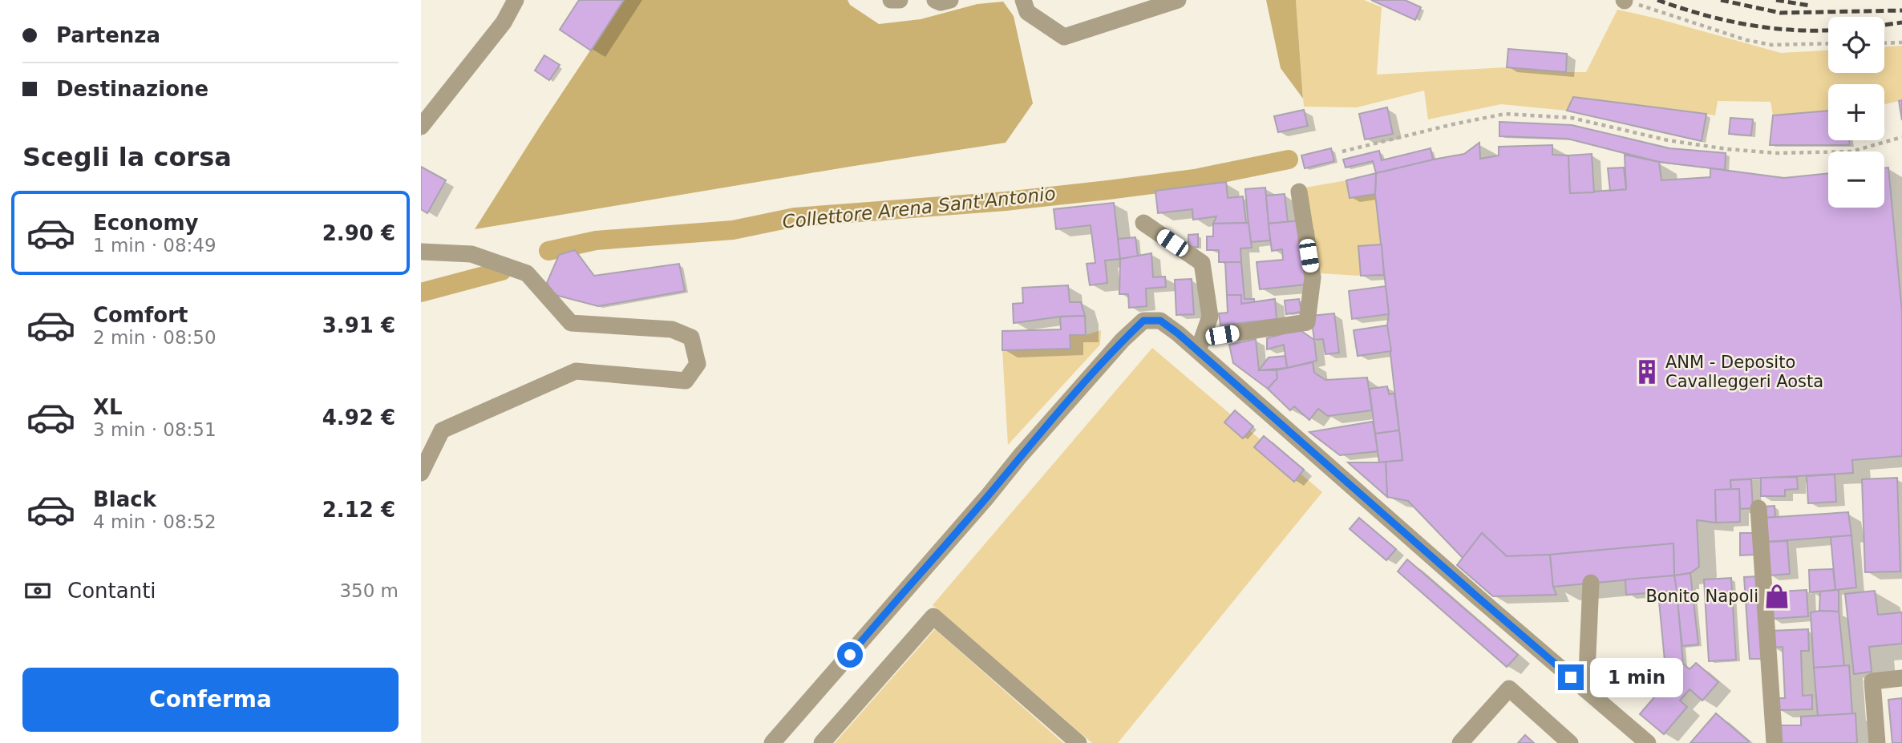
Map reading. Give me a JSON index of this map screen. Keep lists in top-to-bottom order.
{
  "water": ["Collettore Arena Sant'Antonio"],
  "places": {
    "building": ["ANM - Deposito Cavalleggeri Aosta"],
    "shop": ["Bonito Napoli"]
  },
  "page": {
    "banner": ["Partenza", "Destinazione"],
    "map_buttons": ["+", "−"],
    "heading": "Scegli la corsa",
    "list": [
      {
        "name": "Economy",
        "note": "1 min · 08:49",
        "value": "2.90 €"
      },
      {
        "name": "Comfort",
        "note": "2 min · 08:50",
        "value": "3.91 €"
      },
      {
        "name": "XL",
        "note": "3 min · 08:51",
        "value": "4.92 €"
      },
      {
        "name": "Black",
        "note": "4 min · 08:52",
        "value": "2.12 €"
      }
    ],
    "pay": ["Contanti", "350 m"],
    "buttons": "Conferma",
    "bubble": "1 min"
  }
}
